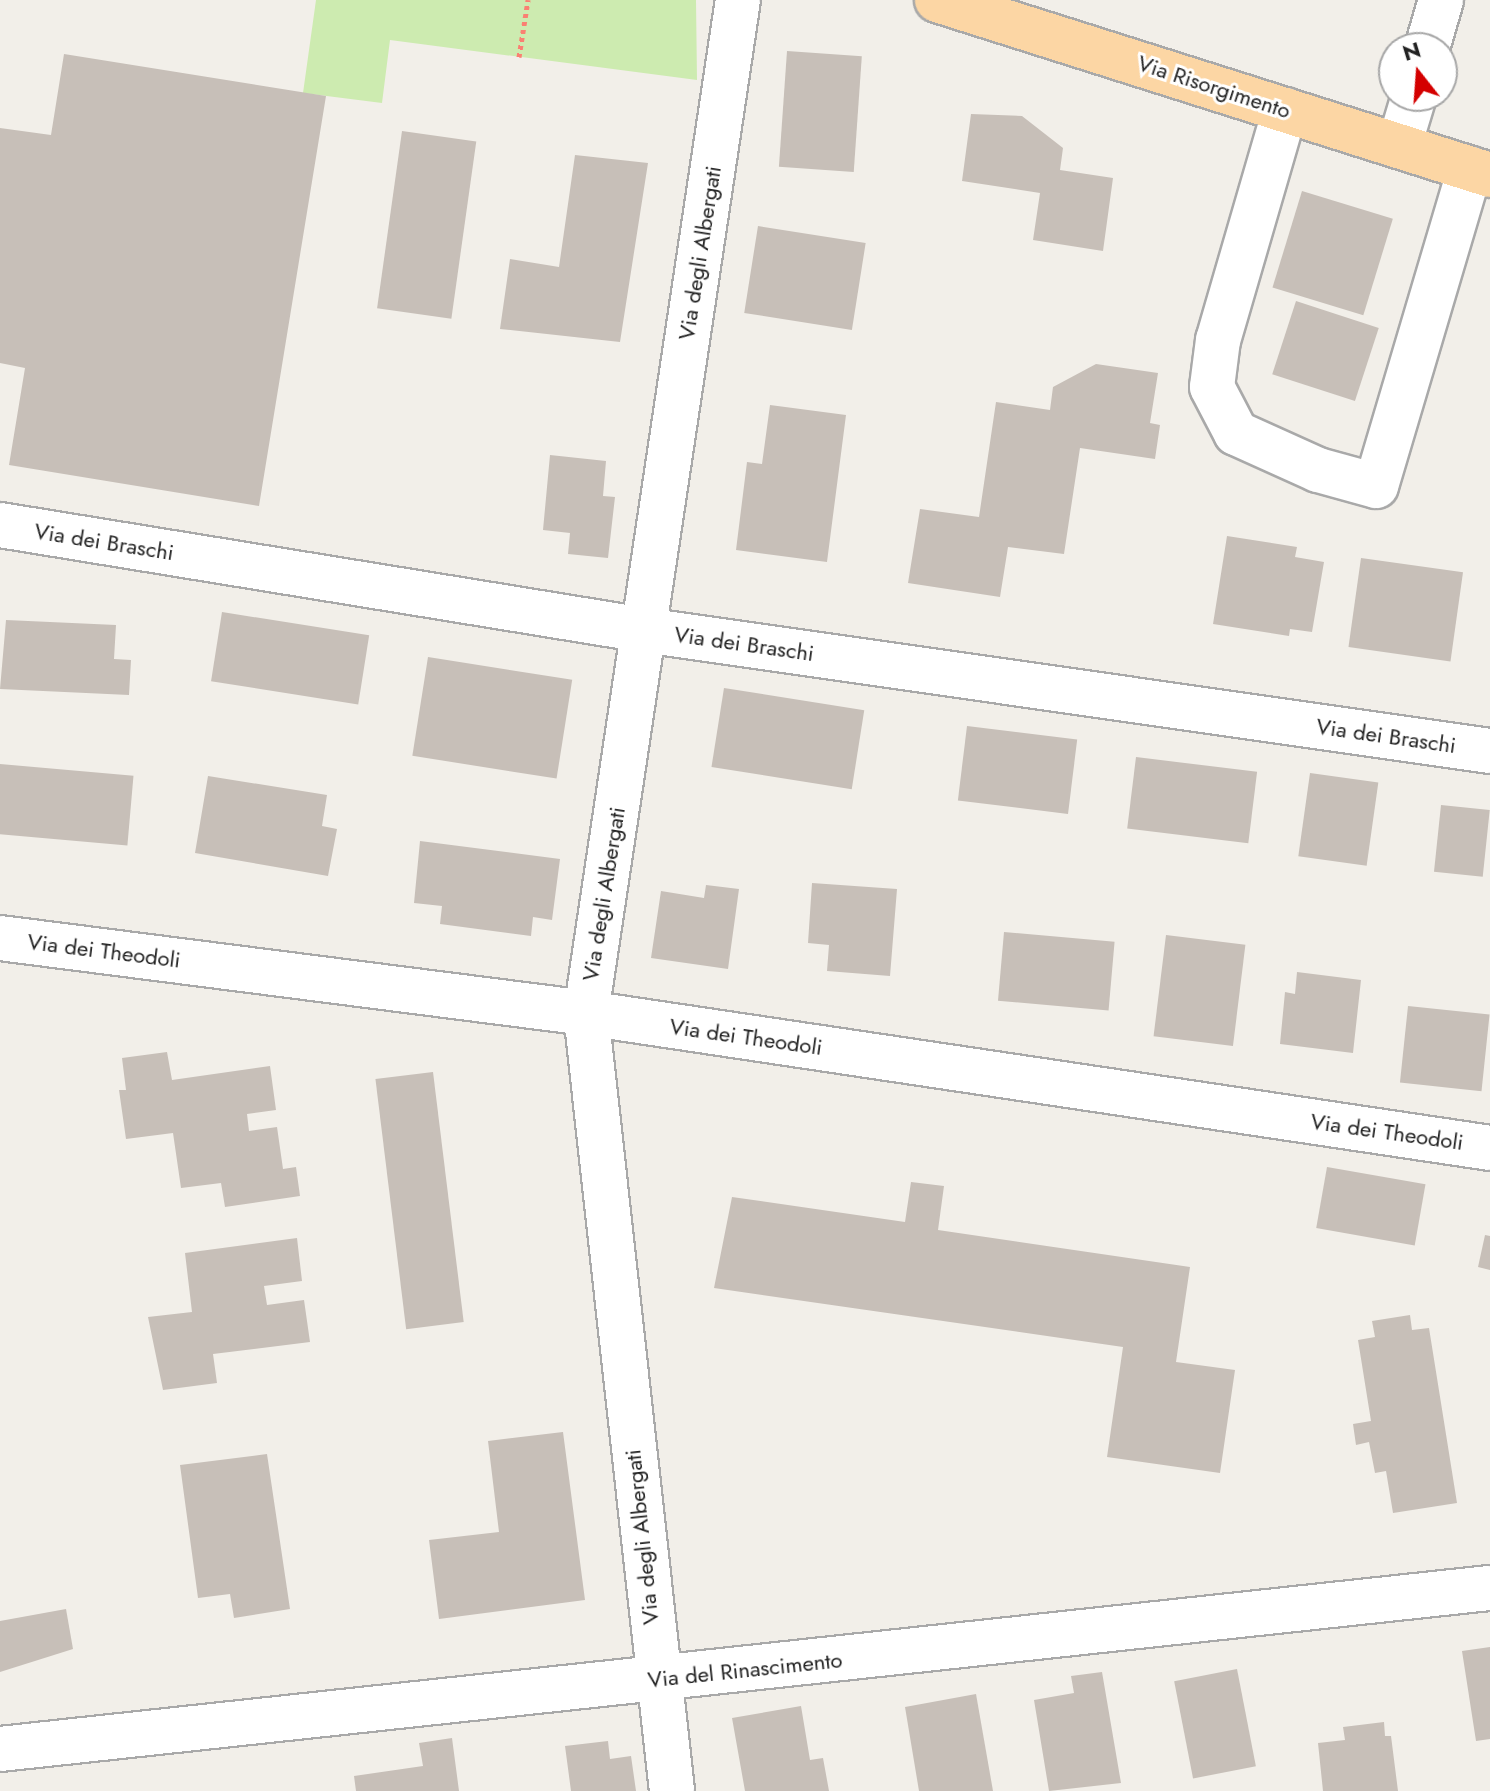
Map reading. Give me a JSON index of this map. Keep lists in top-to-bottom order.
{
  "streets": {
    "main road": ["Via Risorgimento"],
    "street": [
      "Via degli Albergati",
      "Via dei Braschi",
      "Via dei Theodoli",
      "Via del Rinascimento"
    ]
  },
  "crossings": [
    ["Via degli Albergati", "Via dei Braschi"],
    ["Via degli Albergati", "Via dei Theodoli"],
    ["Via degli Albergati", "Via del Rinascimento"]
  ],
  "north": "top"
}
